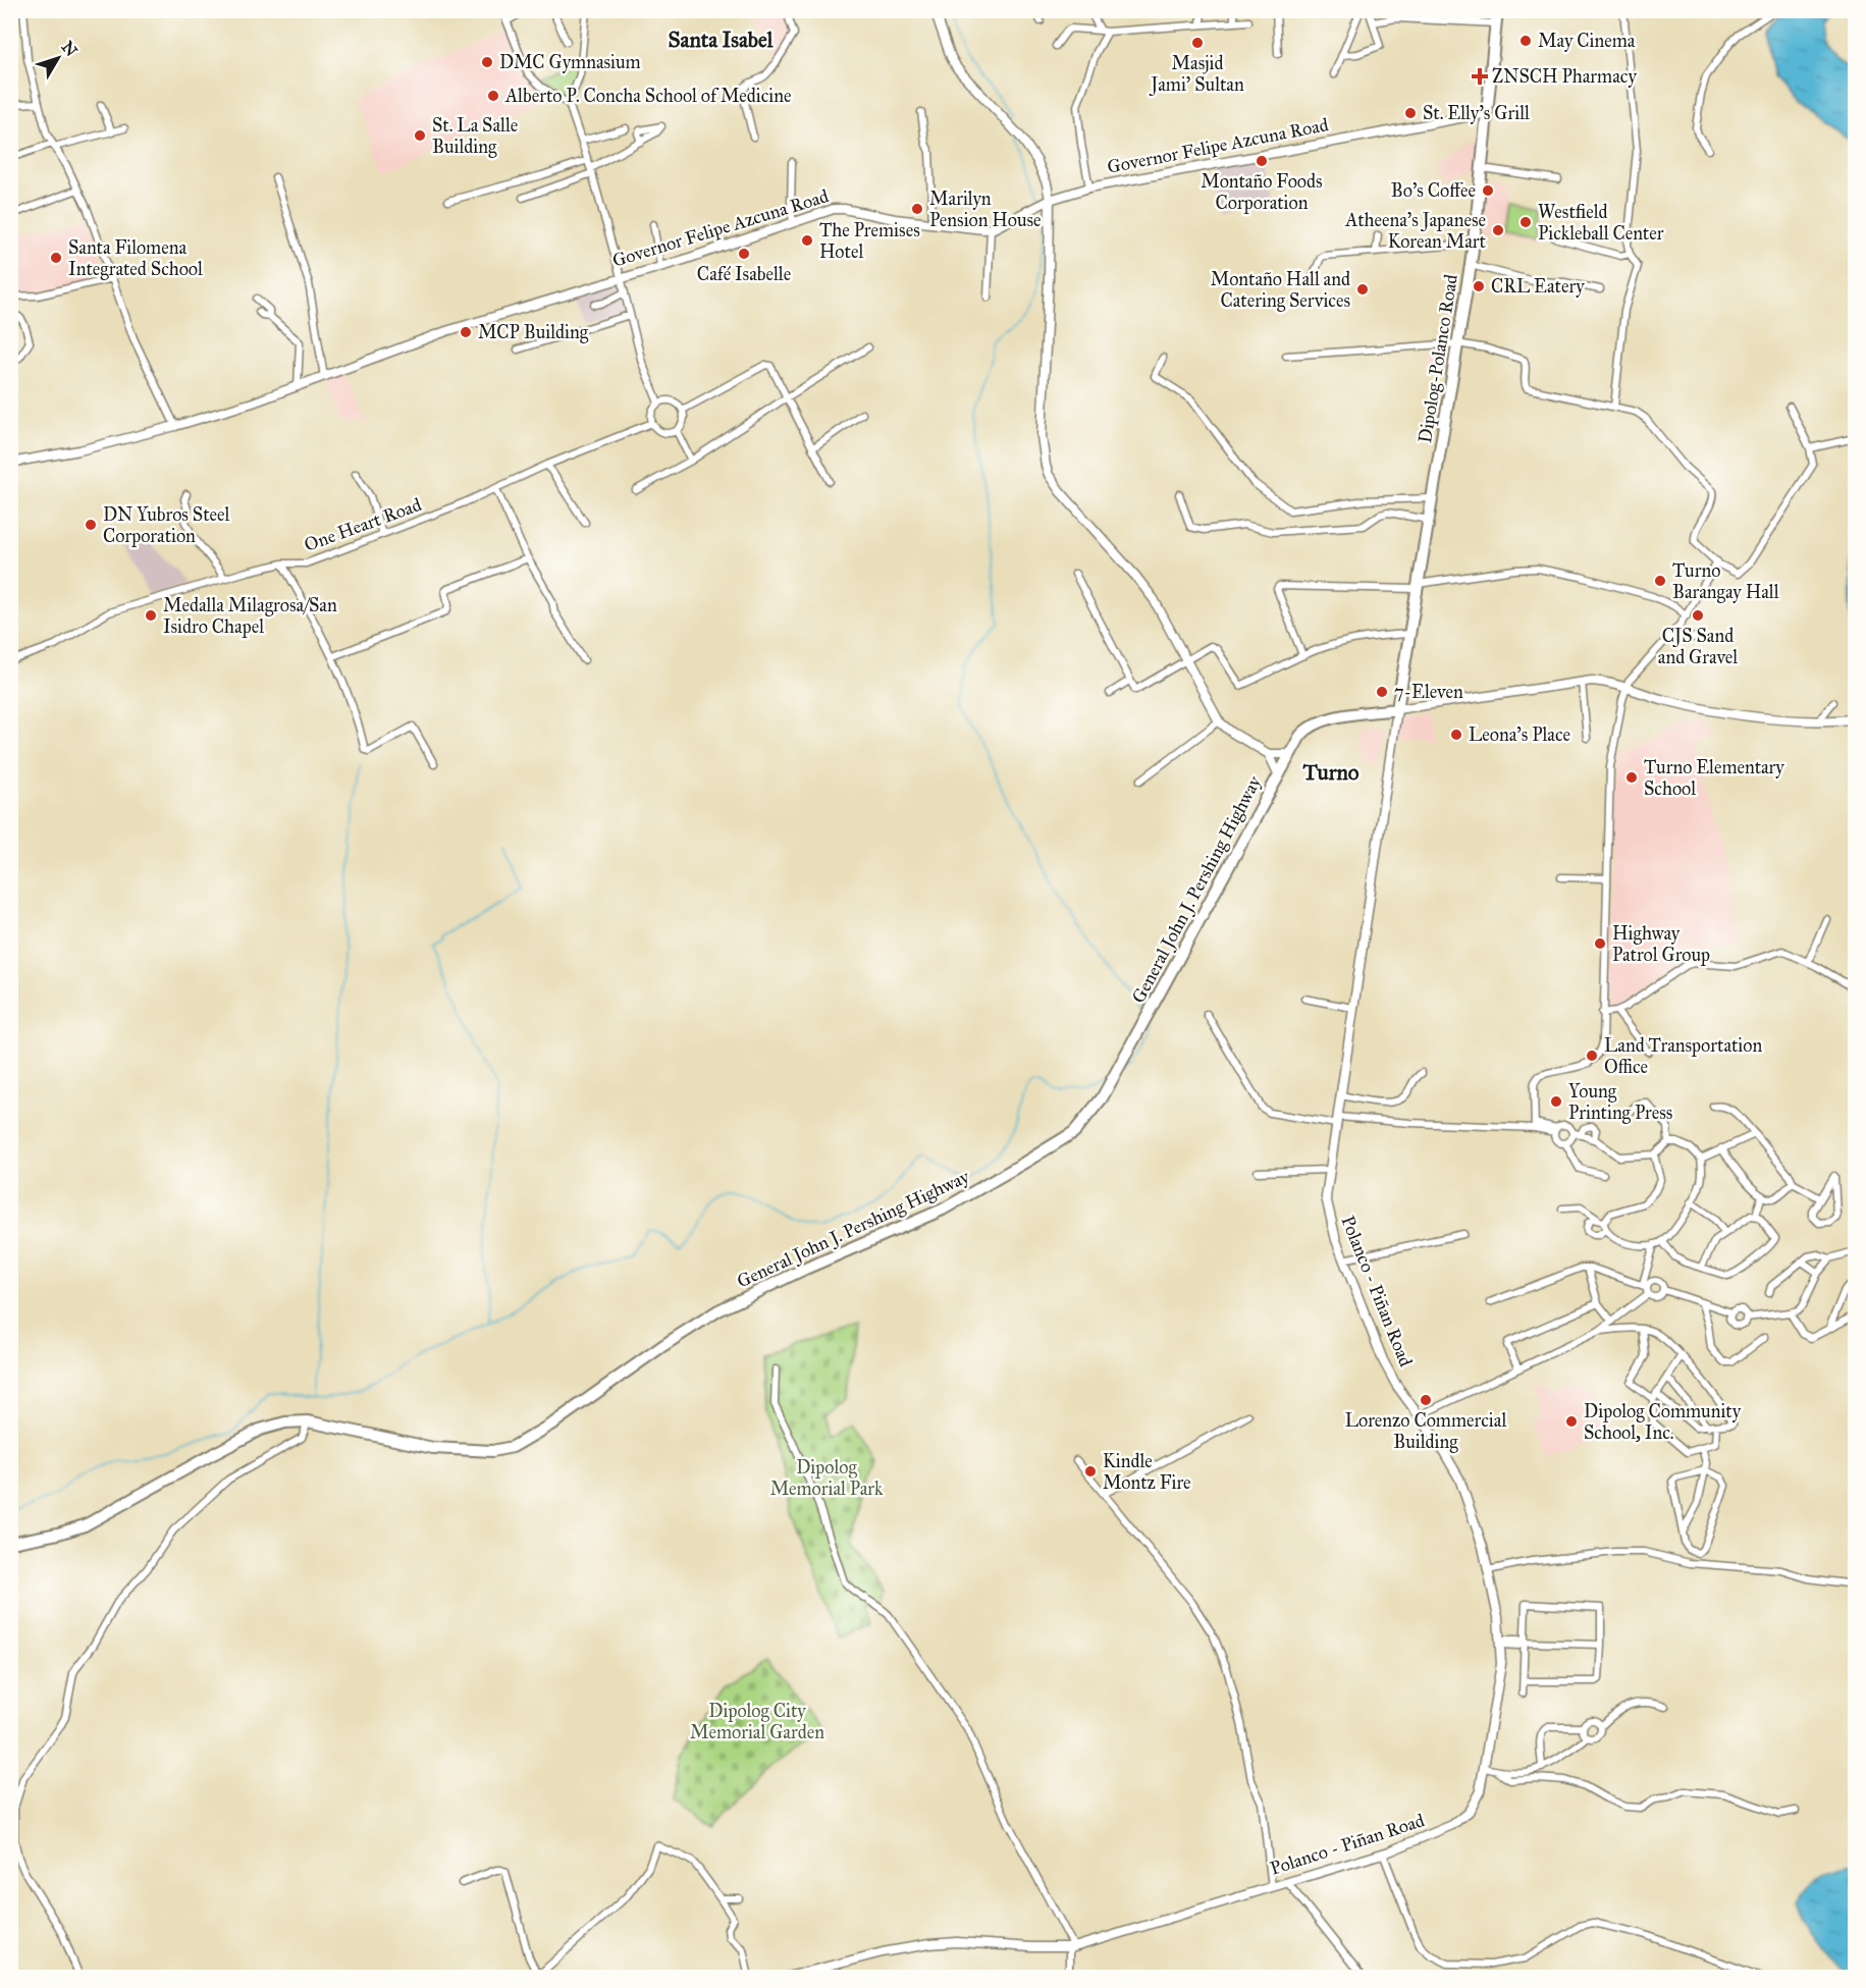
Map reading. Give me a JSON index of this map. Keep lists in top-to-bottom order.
{
  "streets": {
    "highway": ["Dipolog-Polanco Road", "General John J. Pershing Highway"],
    "main road": ["Governor Felipe Azcuna Road", "Polanco - Piñan Road"],
    "street": ["One Heart Road"]
  },
  "crossings": [
    ["Governor Felipe Azcuna Road", "Dipolog-Polanco Road"],
    ["Dipolog-Polanco Road", "General John J. Pershing Highway"],
    ["Dipolog-Polanco Road", "Polanco - Piñan Road"],
    ["General John J. Pershing Highway", "Polanco - Piñan Road"]
  ],
  "districts": ["Santa Isabel", "Turno"],
  "parks": ["Dipolog Memorial Park", "Dipolog City Memorial Garden"],
  "places": {
    "other": [
      "May Cinema",
      "Masjid Jami' Sultan",
      "DMC Gymnasium",
      "Alberto P. Concha School of Medicine",
      "St. Elly's Grill",
      "St. La Salle Building",
      "Montaño Foods Corporation",
      "Bo's Coffee",
      "Marilyn Pension House",
      "Westfield Pickleball Center",
      "Atheena's Japanese Korean Mart",
      "The Premises Hotel",
      "Café Isabelle",
      "Santa Filomena Integrated School",
      "CRL Eatery",
      "Montaño Hall and Catering Services",
      "MCP Building",
      "DN Yubros Steel Corporation",
      "Turno Barangay Hall",
      "Medalla Milagrosa/San Isidro Chapel",
      "CJS Sand and Gravel",
      "7-Eleven",
      "Leona's Place",
      "Turno Elementary School",
      "Highway Patrol Group",
      "Land Transportation Office",
      "Young Printing Press",
      "Lorenzo Commercial Building",
      "Dipolog Community School, Inc.",
      "Kindle Montz Fire"
    ],
    "health": ["ZNSCH Pharmacy"]
  },
  "north": "top right"
}
